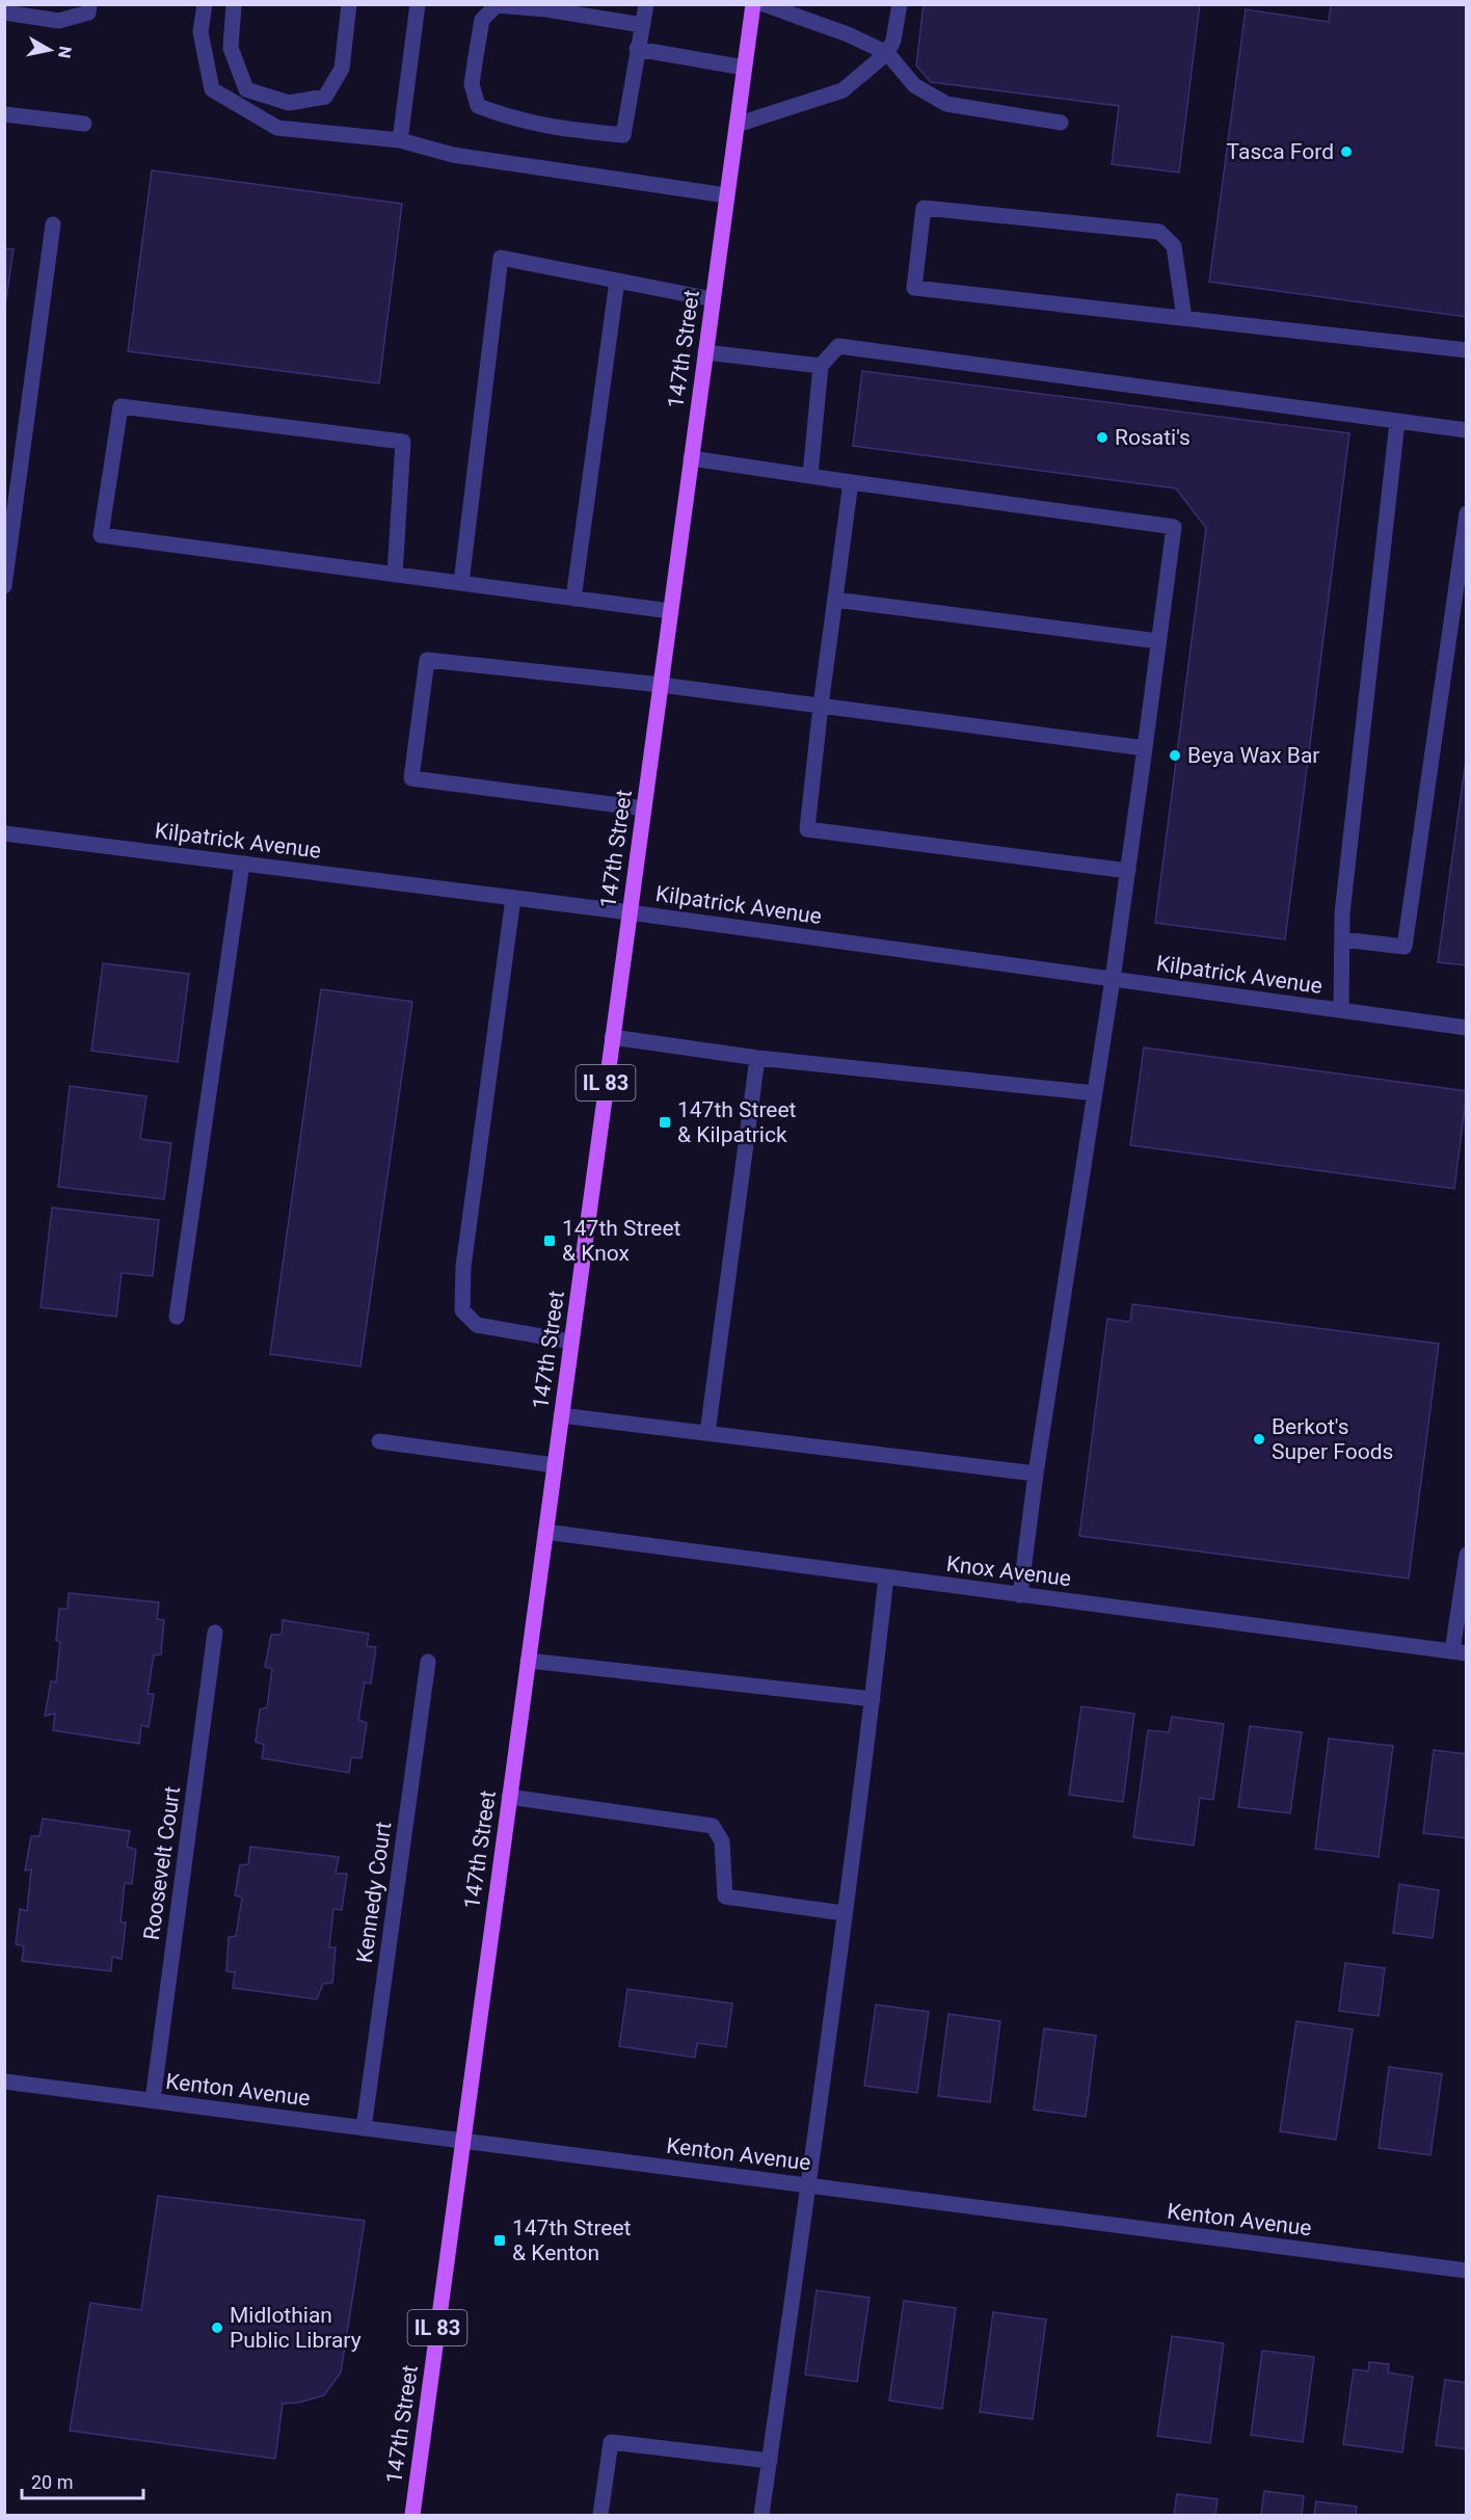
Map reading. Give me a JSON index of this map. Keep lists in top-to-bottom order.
{
  "streets": {
    "main road": ["147th Street", "IL 83"],
    "street": [
      "Kilpatrick Avenue",
      "Knox Avenue",
      "Roosevelt Court",
      "Kennedy Court",
      "Kenton Avenue"
    ]
  },
  "crossings": [
    ["147th Street", "Kilpatrick Avenue"],
    ["147th Street", "Knox Avenue"],
    ["147th Street", "Kenton Avenue"],
    ["Roosevelt Court", "Kenton Avenue"],
    ["Kennedy Court", "Kenton Avenue"]
  ],
  "places": {
    "other": [
      "Tasca Ford",
      "Rosati's",
      "Beya Wax Bar",
      "Berkot's Super Foods",
      "Midlothian Public Library"
    ],
    "transit": ["147th Street & Kilpatrick", "147th Street & Knox", "147th Street & Kenton"]
  },
  "scale_bar": "20 m",
  "north": "right"
}
